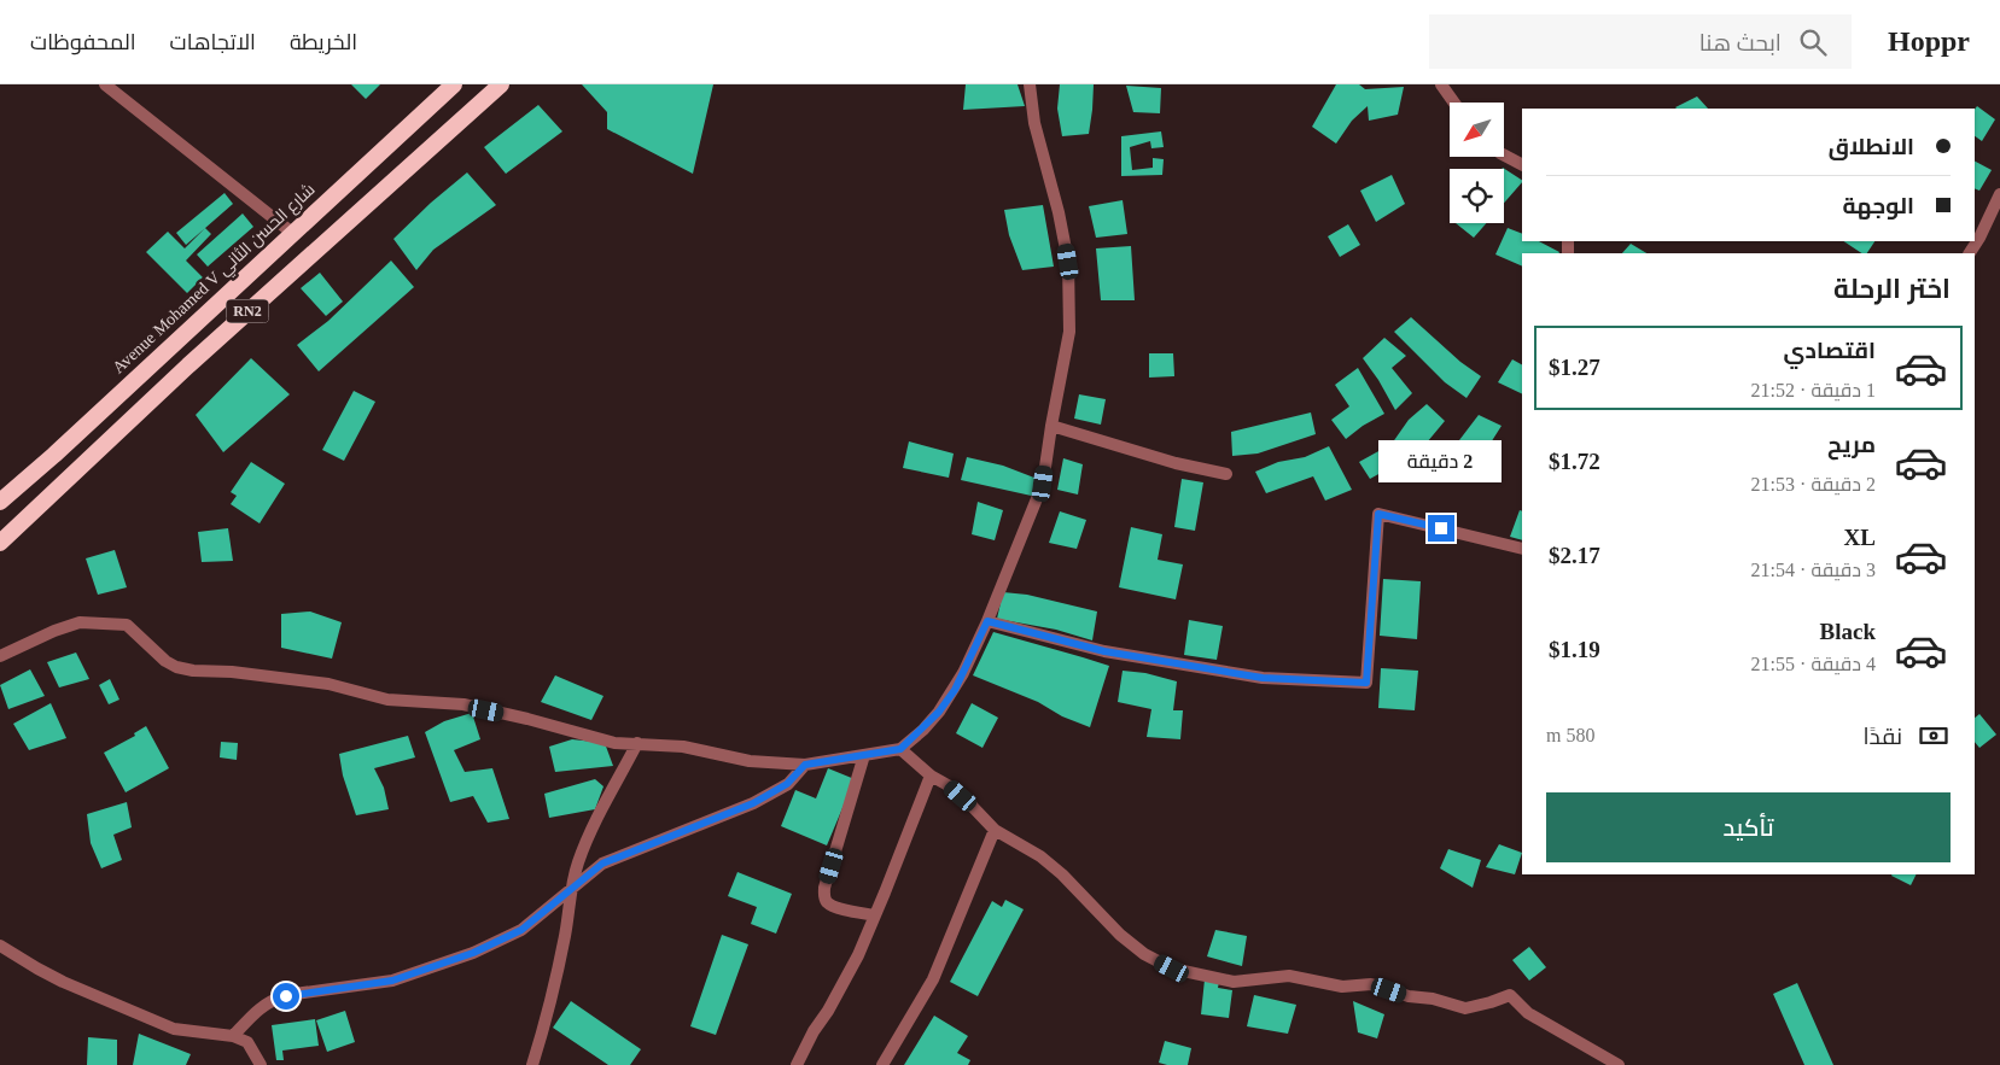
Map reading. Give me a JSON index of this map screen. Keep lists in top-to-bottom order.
{
  "streets": {
    "highway": ["Avenue Mohamed V شارع الحسن الثاني", "RN2"]
  },
  "north": "bottom left",
  "page": {
    "header": "Hoppr",
    "search": "ابحث هنا",
    "nav": ["الخريطة", "الاتجاهات", "المحفوظات"],
    "banner": ["الانطلاق", "الوجهة"],
    "heading": "اختر الرحلة",
    "list": [
      {
        "name": "اقتصادي",
        "note": "1 دقيقة · 21:52",
        "value": "$1.27"
      },
      {
        "name": "مريح",
        "note": "2 دقيقة · 21:53",
        "value": "$1.72"
      },
      {
        "name": "XL",
        "note": "3 دقيقة · 21:54",
        "value": "$2.17"
      },
      {
        "name": "Black",
        "note": "4 دقيقة · 21:55",
        "value": "$1.19"
      }
    ],
    "bubble": "2 دقيقة",
    "pay": ["نقدًا", "580 m"],
    "buttons": "تأكيد"
  }
}
